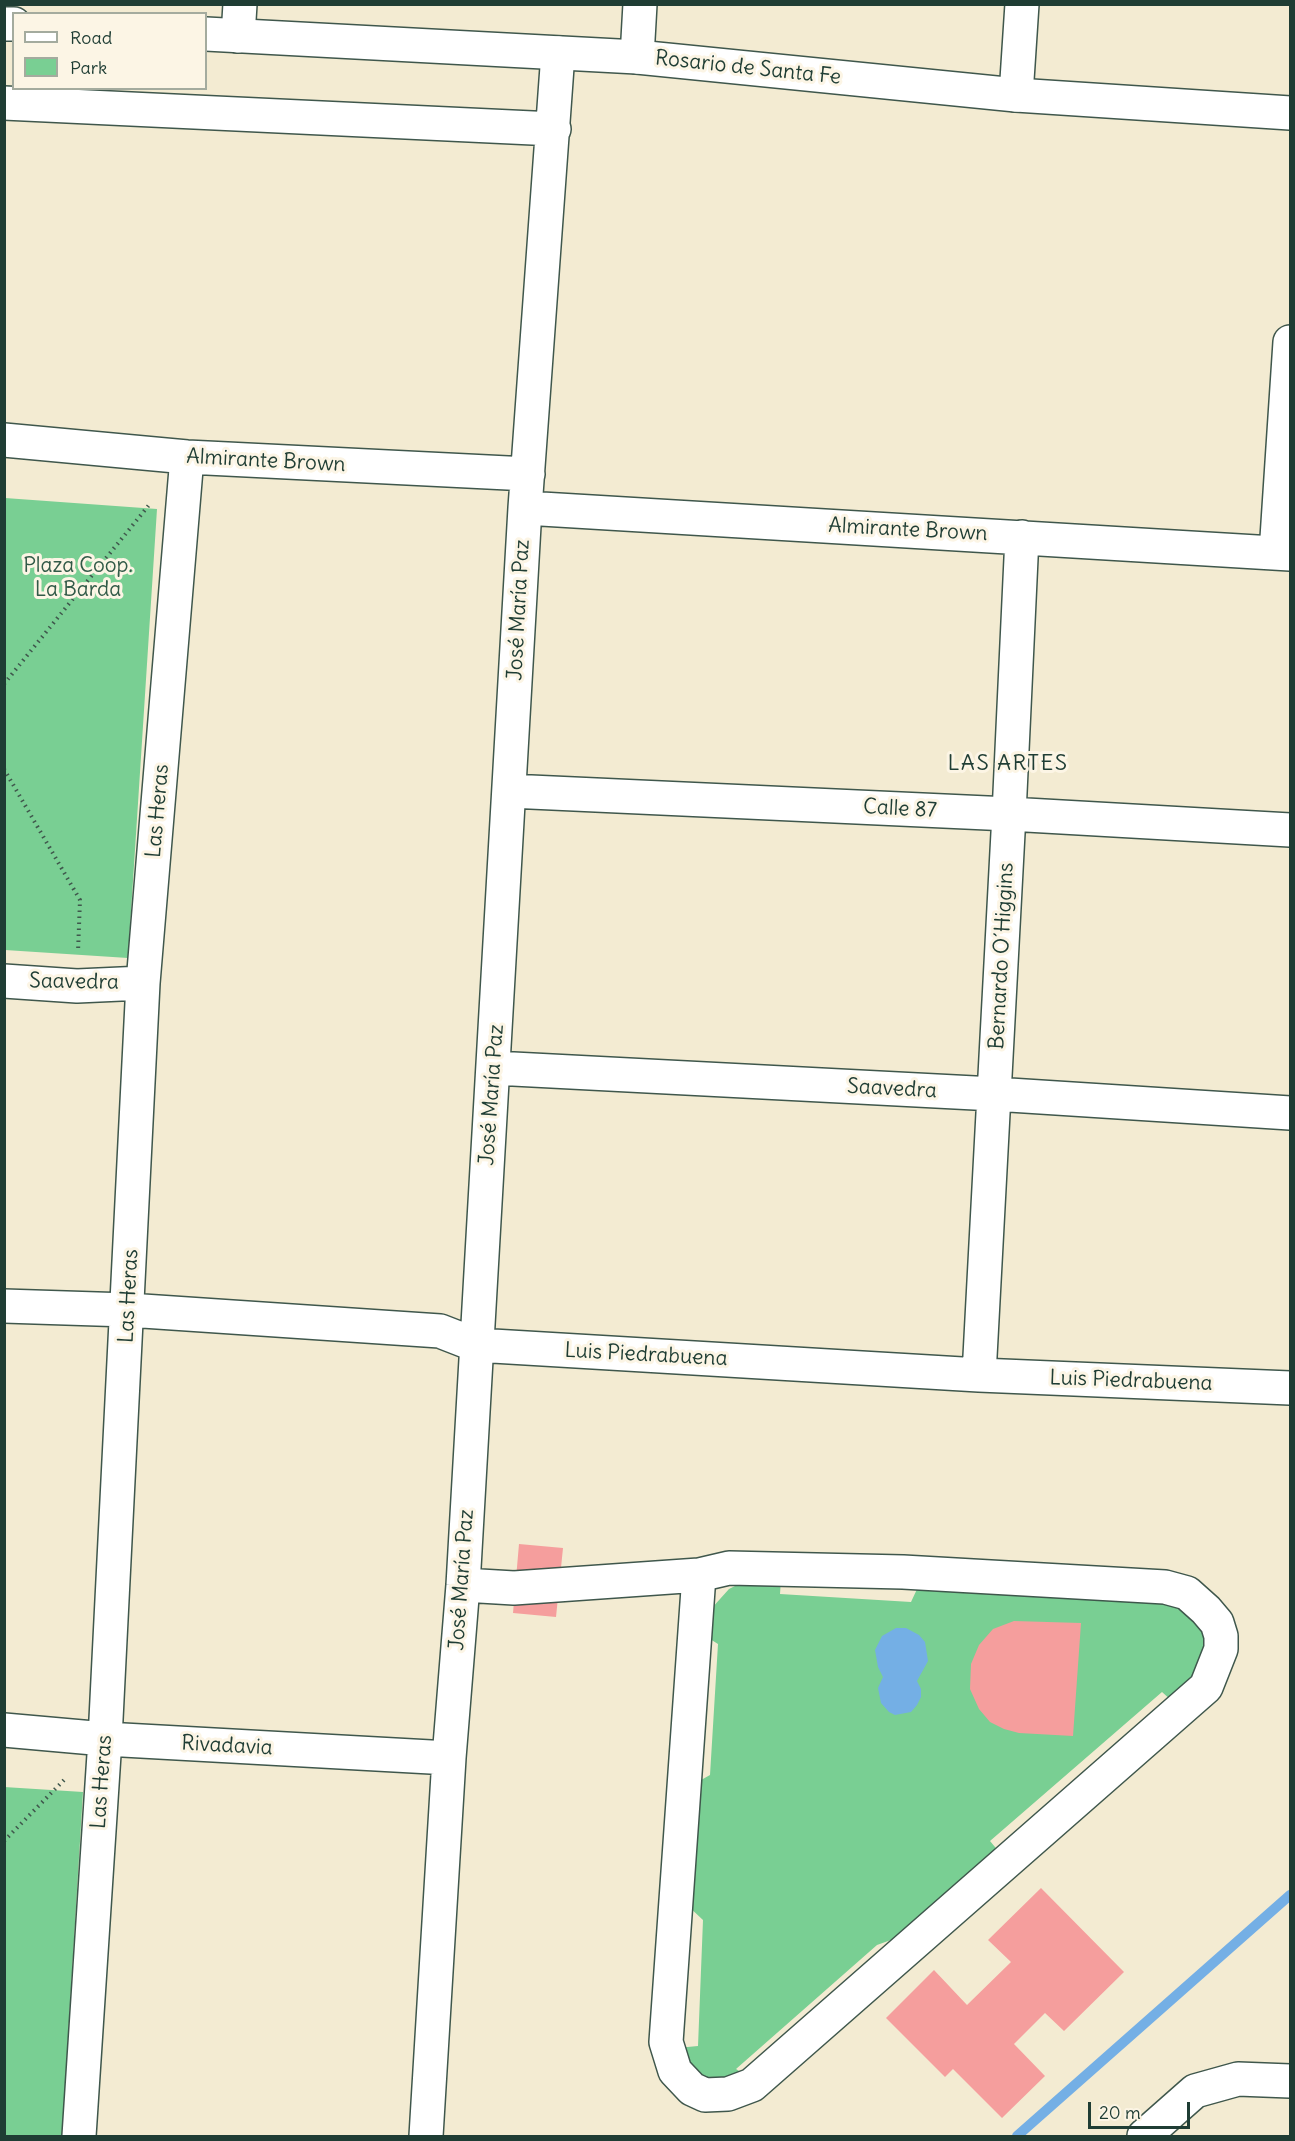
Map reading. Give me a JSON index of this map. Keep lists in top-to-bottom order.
{
  "streets": {
    "street": [
      "Rosario de Santa Fe",
      "Almirante Brown",
      "José María Paz",
      "Calle 87",
      "Las Heras",
      "Bernardo O´Higgins",
      "Saavedra",
      "Luis Piedrabuena",
      "Rivadavia"
    ]
  },
  "crossings": [
    ["Rosario de Santa Fe", "José María Paz"],
    ["Almirante Brown", "José María Paz"],
    ["Almirante Brown", "Las Heras"],
    ["Almirante Brown", "Bernardo O´Higgins"],
    ["José María Paz", "Calle 87"],
    ["José María Paz", "Saavedra"],
    ["José María Paz", "Luis Piedrabuena"],
    ["José María Paz", "Rivadavia"],
    ["Calle 87", "Bernardo O´Higgins"],
    ["Las Heras", "Saavedra"],
    ["Las Heras", "Luis Piedrabuena"],
    ["Las Heras", "Rivadavia"],
    ["Bernardo O´Higgins", "Saavedra"],
    ["Bernardo O´Higgins", "Luis Piedrabuena"]
  ],
  "districts": ["LAS ARTES"],
  "parks": ["Plaza Coop. La Barda"],
  "legend": ["Road", "Park"],
  "scale_bar": "20 m"
}
